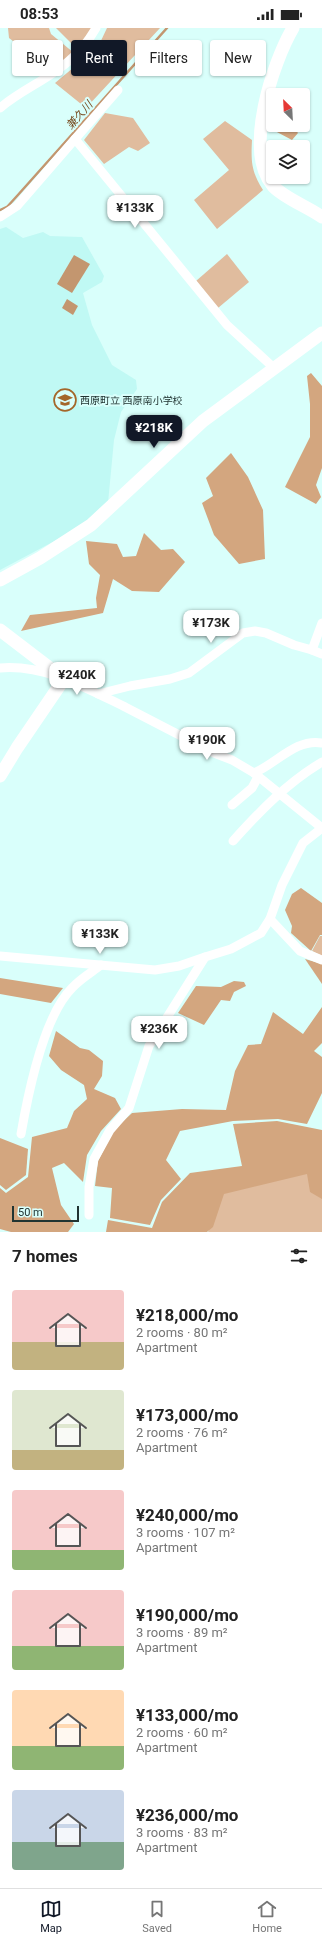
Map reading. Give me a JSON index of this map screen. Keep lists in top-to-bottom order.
{
  "water": ["兼久川"],
  "places": {
    "school or university": ["西原町立 西原南小学校"]
  },
  "scale_bar": "50 m",
  "north": "top left",
  "page": {
    "status": "08:53",
    "chip": [
      "Buy",
      "Rent",
      "Filters",
      "New"
    ],
    "price": [
      "¥133K",
      "¥218K",
      "¥173K",
      "¥240K",
      "¥190K",
      "¥133K",
      "¥236K"
    ],
    "scale": "50 m",
    "heading": "7 homes",
    "list": [
      {
        "name": "¥218,000/mo",
        "note": "2 rooms · 80 m² · Apartment"
      },
      {
        "name": "¥173,000/mo",
        "note": "2 rooms · 76 m² · Apartment"
      },
      {
        "name": "¥240,000/mo",
        "note": "3 rooms · 107 m² · Apartment"
      },
      {
        "name": "¥190,000/mo",
        "note": "3 rooms · 89 m² · Apartment"
      },
      {
        "name": "¥133,000/mo",
        "note": "2 rooms · 60 m² · Apartment"
      },
      {
        "name": "¥236,000/mo",
        "note": "3 rooms · 83 m² · Apartment"
      }
    ],
    "tabs": ["Map", "Saved", "Home"]
  }
}
